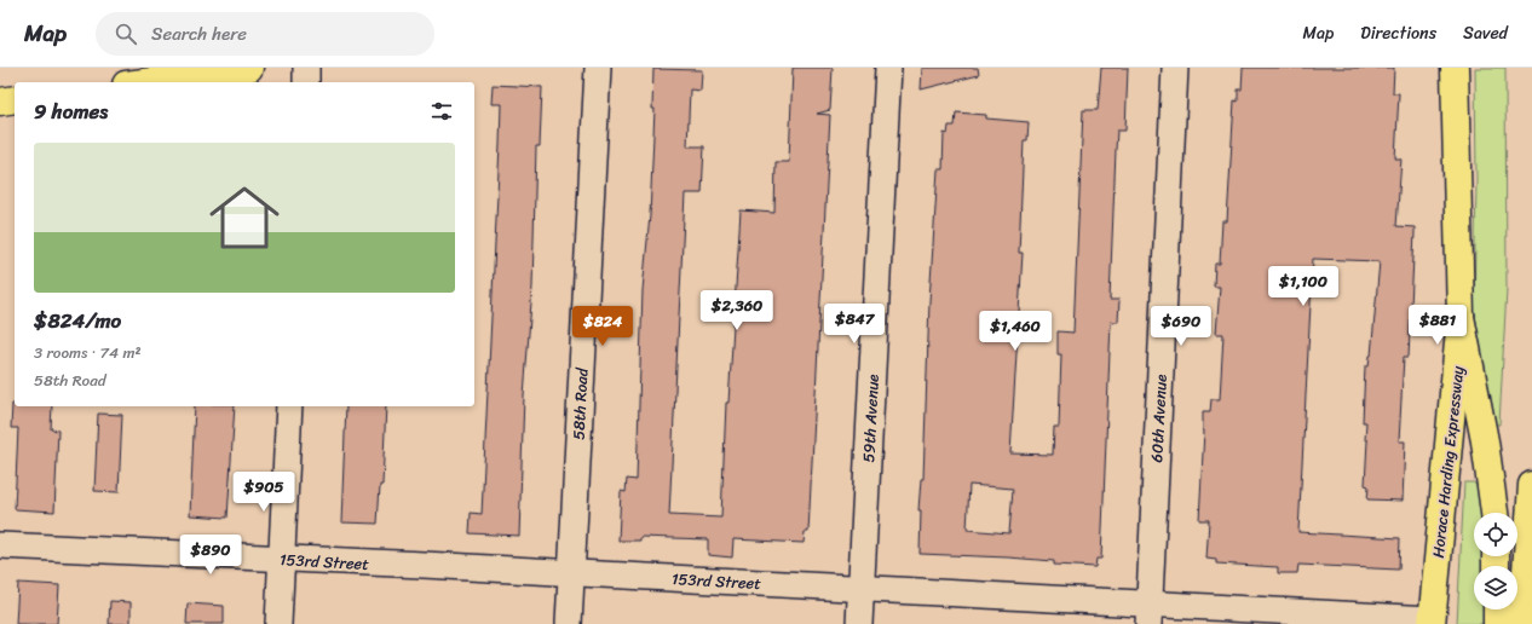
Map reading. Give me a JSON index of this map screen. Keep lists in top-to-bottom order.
{
  "streets": {
    "main road": ["Horace Harding Expressway"],
    "street": [
      "58th Road",
      "59th Avenue",
      "60th Avenue",
      "153rd Street"
    ]
  },
  "crossings": [
    ["58th Road", "153rd Street"],
    ["59th Avenue", "153rd Street"],
    ["60th Avenue", "153rd Street"],
    ["Horace Harding Expressway", "153rd Street"]
  ],
  "page": {
    "header": "Map",
    "search": "Search here",
    "nav": ["Map", "Directions", "Saved"],
    "heading": "9 homes",
    "list": [
      {
        "name": "$824/mo",
        "note": "3 rooms · 74 m² · 58th Road"
      }
    ],
    "price": [
      "$1,100",
      "$2,360",
      "$847",
      "$881",
      "$824",
      "$690",
      "$1,460",
      "$905",
      "$890"
    ]
  }
}
